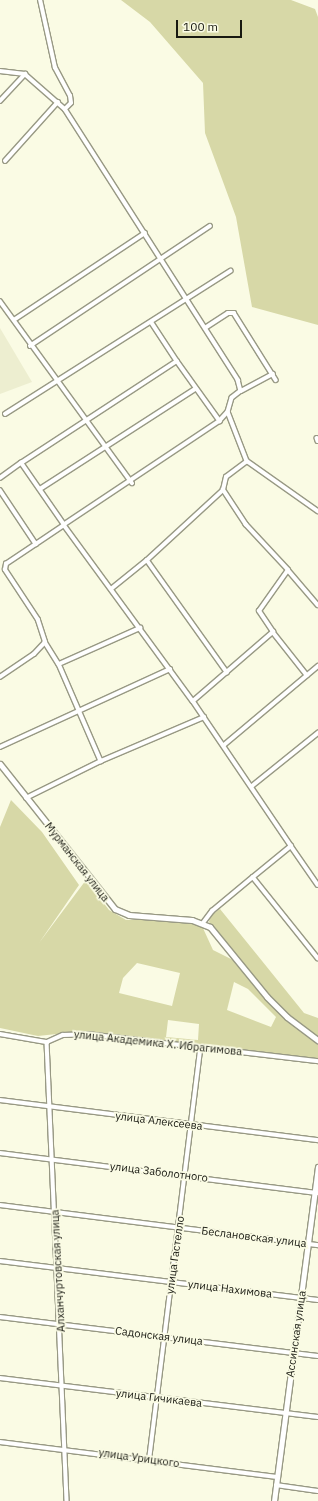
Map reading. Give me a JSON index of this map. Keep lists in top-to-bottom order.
{
  "streets": {
    "main road": ["Мурманская улица", "Ассинская улица"],
    "street": [
      "улица Академика Х. Ибрагимова",
      "улица Алексеева",
      "улица Заболотного",
      "Беслановская улица",
      "улица Гастелло",
      "Алханчуртовская улица",
      "улица Нахимова",
      "Садонская улица",
      "улица Гичикаева",
      "улица Урицкого"
    ]
  },
  "crossings": [
    ["улица Академика Х. Ибрагимова", "улица Гастелло"],
    ["улица Академика Х. Ибрагимова", "Алханчуртовская улица"],
    ["улица Алексеева", "улица Гастелло"],
    ["улица Алексеева", "Алханчуртовская улица"],
    ["улица Заболотного", "улица Гастелло"],
    ["улица Заболотного", "Алханчуртовская улица"],
    ["улица Заболотного", "Ассинская улица"],
    ["Беслановская улица", "улица Гастелло"],
    ["Беслановская улица", "Алханчуртовская улица"],
    ["Беслановская улица", "Ассинская улица"],
    ["улица Гастелло", "улица Нахимова"],
    ["улица Гастелло", "Садонская улица"],
    ["улица Гастелло", "улица Гичикаева"],
    ["улица Гастелло", "улица Урицкого"],
    ["Алханчуртовская улица", "улица Нахимова"],
    ["Алханчуртовская улица", "Садонская улица"],
    ["Алханчуртовская улица", "улица Гичикаева"],
    ["Алханчуртовская улица", "улица Урицкого"],
    ["улица Нахимова", "Ассинская улица"],
    ["Ассинская улица", "Садонская улица"],
    ["Ассинская улица", "улица Гичикаева"],
    ["Ассинская улица", "улица Урицкого"]
  ],
  "scale_bar": "100 m"
}
